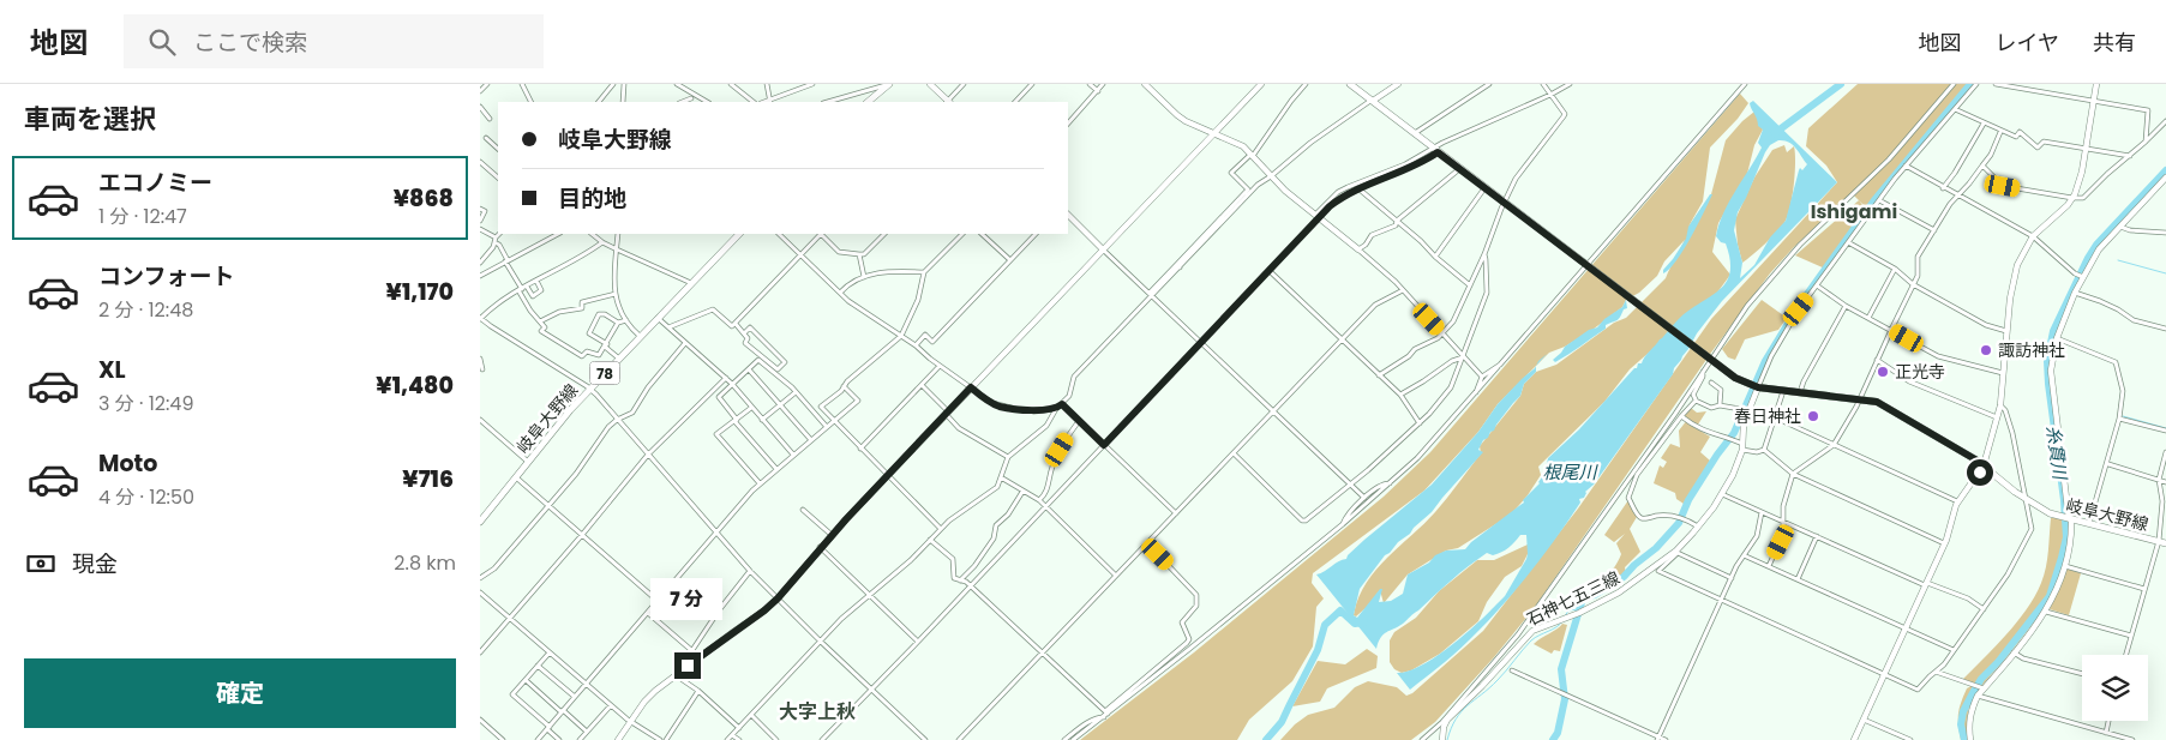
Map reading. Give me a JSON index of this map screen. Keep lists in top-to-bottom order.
{
  "streets": {
    "main road": ["78", "岐阜大野線"],
    "street": ["石神七五三線"]
  },
  "crossings": [
    ["岐阜大野線", "石神七五三線"]
  ],
  "districts": ["Ishigami", "大字上秋"],
  "water": ["糸貫川", "根尾川"],
  "places": ["諏訪神社", "正光寺", "春日神社"],
  "page": {
    "header": "地図",
    "search": "ここで検索",
    "nav": ["地図", "レイヤ", "共有"],
    "heading": "車両を選択",
    "banner": ["岐阜大野線", "目的地"],
    "list": [
      {
        "name": "エコノミー",
        "note": "1 分 · 12:47",
        "value": "¥868"
      },
      {
        "name": "コンフォート",
        "note": "2 分 · 12:48",
        "value": "¥1,170"
      },
      {
        "name": "XL",
        "note": "3 分 · 12:49",
        "value": "¥1,480"
      },
      {
        "name": "Moto",
        "note": "4 分 · 12:50",
        "value": "¥716"
      }
    ],
    "pay": ["現金", "2.8 km"],
    "bubble": "7 分",
    "buttons": "確定"
  }
}
